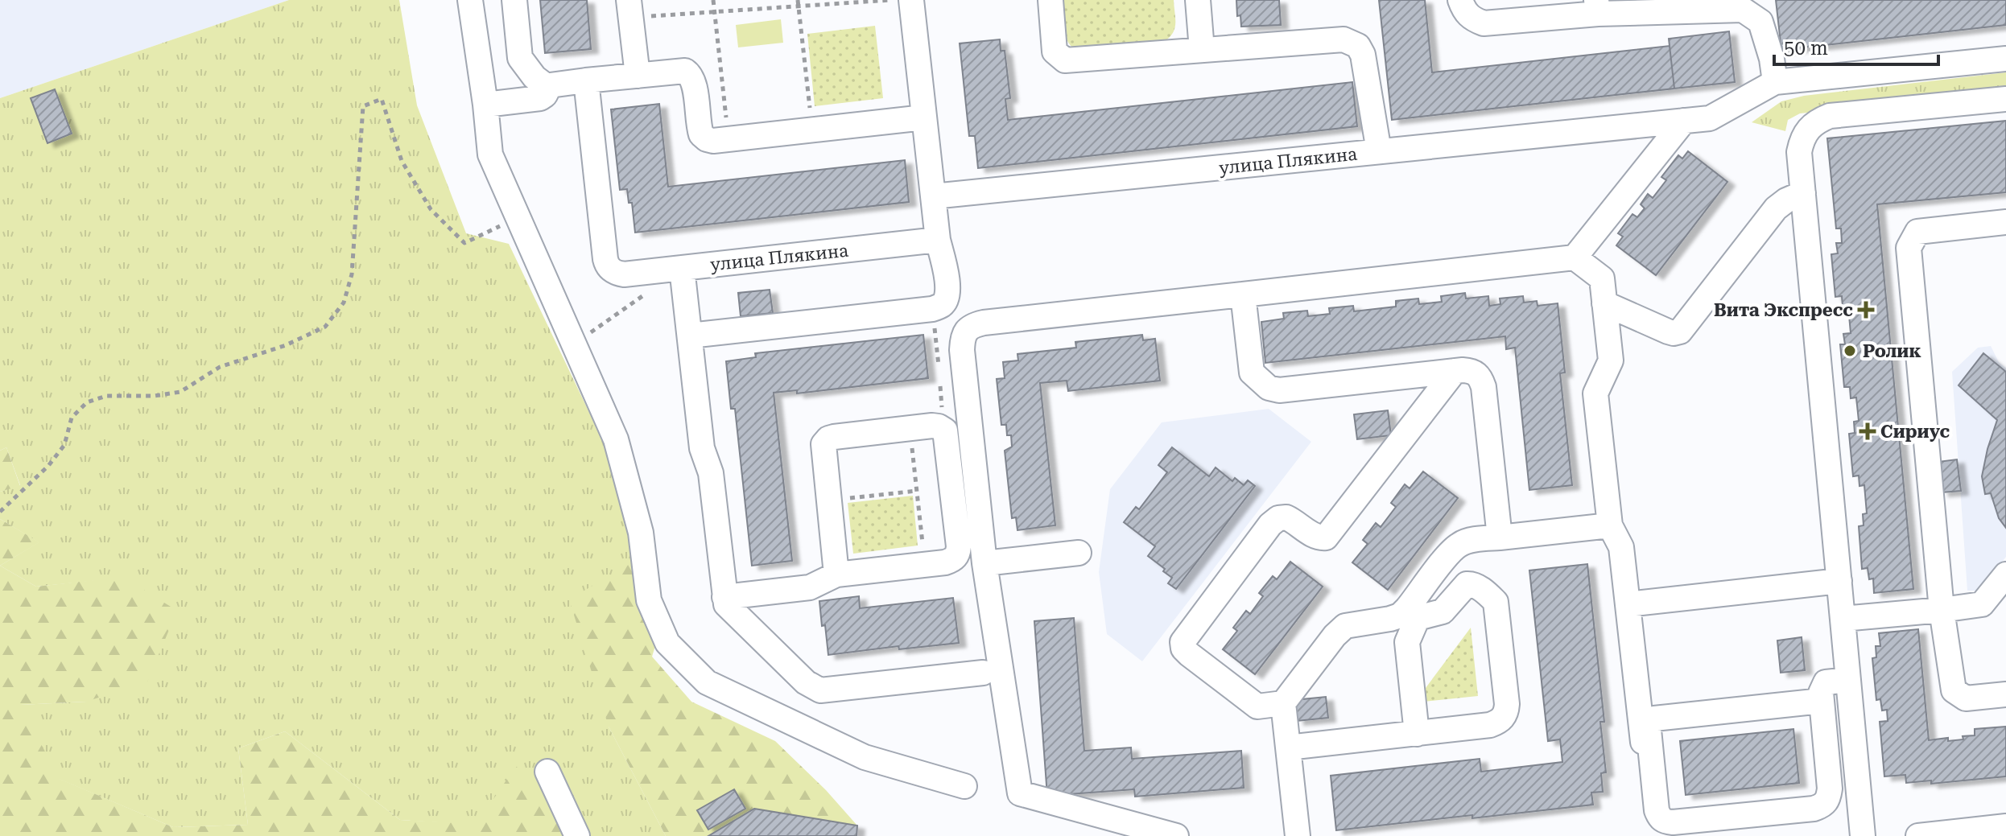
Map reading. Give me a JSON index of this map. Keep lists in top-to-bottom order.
{
  "streets": {
    "street": ["улица Плякина"]
  },
  "places": {
    "health": ["Вита Экспресс", "Сириус"],
    "other": ["Ролик"]
  },
  "scale_bar": "50 m"
}
